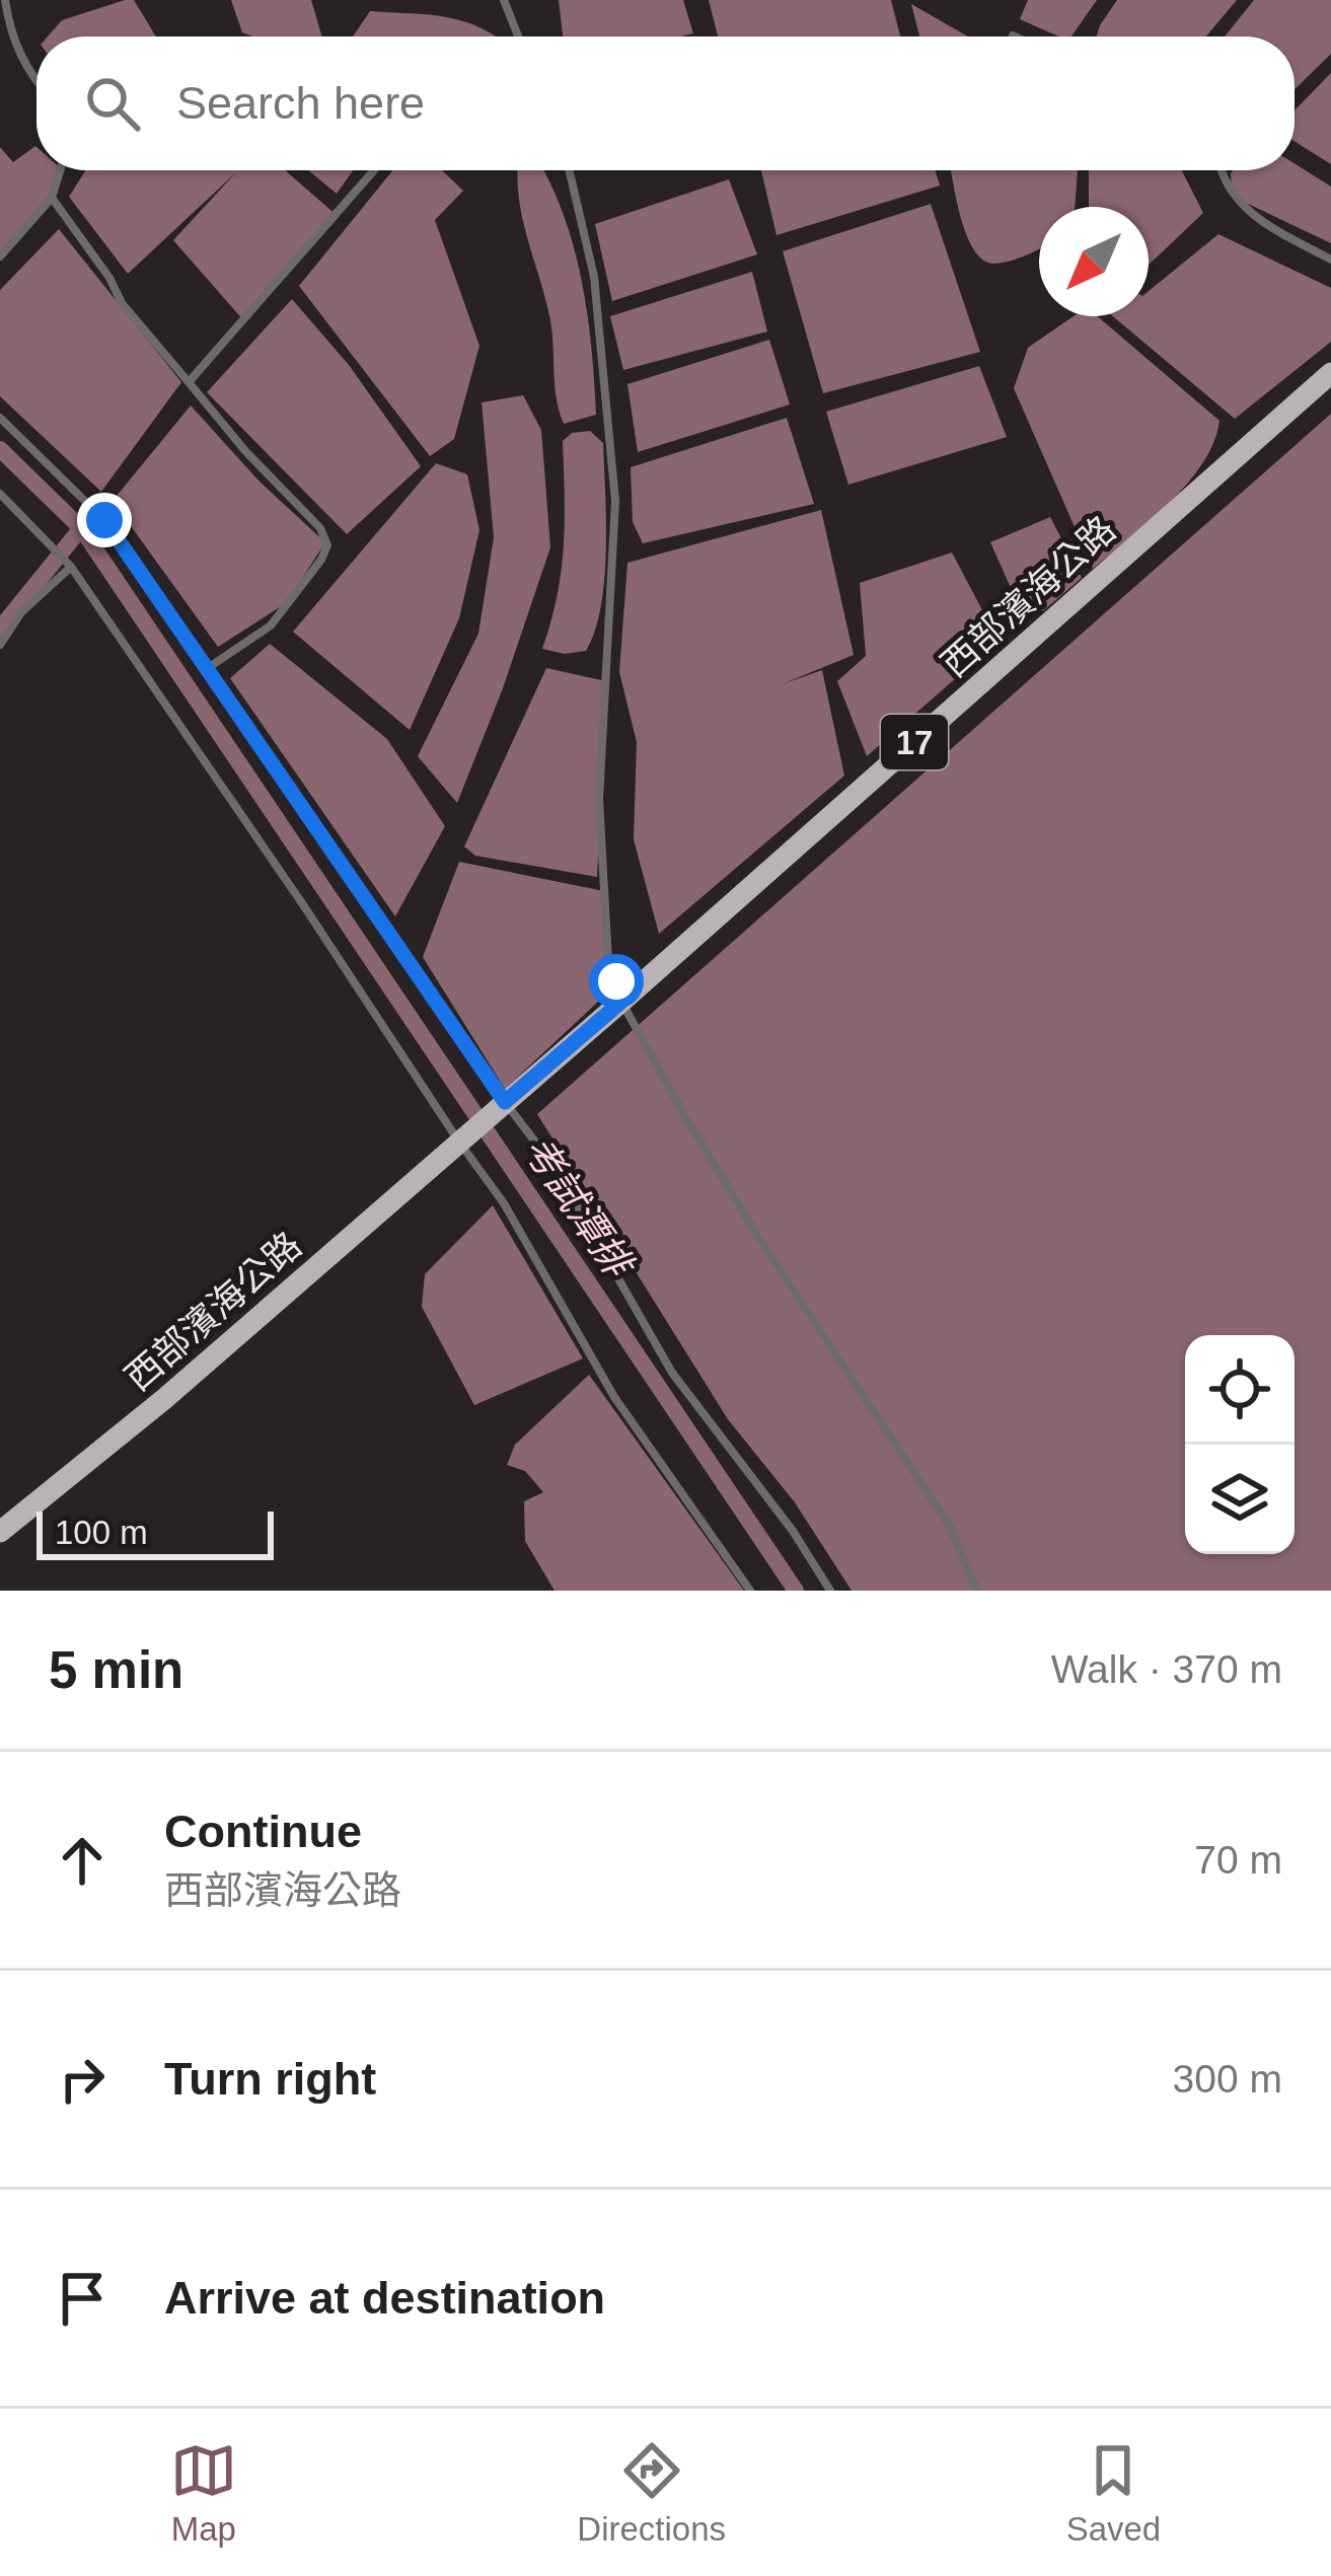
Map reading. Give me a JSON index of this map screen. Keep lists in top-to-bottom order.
{
  "streets": {
    "main road": ["西部濱海公路", "17"]
  },
  "crossings": [
    ["西部濱海公路", "17"]
  ],
  "water": ["考試潭排"],
  "scale_bar": "100 m",
  "north": "bottom left",
  "page": {
    "search": "Search here",
    "scale": "100 m",
    "heading": ["5 min", "Walk · 370 m"],
    "list": [
      ["Continue", "西部濱海公路", "70 m"],
      ["Turn right", "300 m"],
      "Arrive at destination"
    ],
    "nav": ["Map", "Directions", "Saved"]
  }
}
